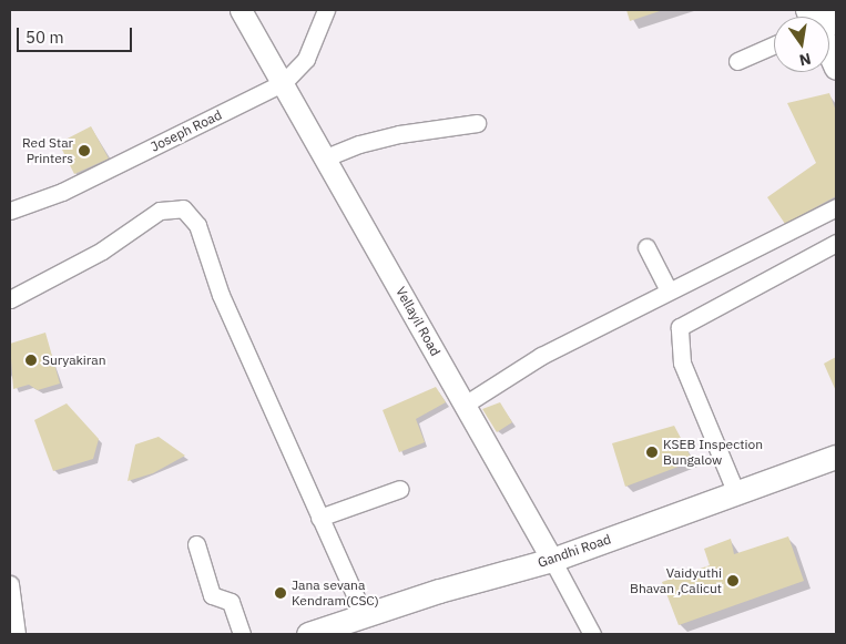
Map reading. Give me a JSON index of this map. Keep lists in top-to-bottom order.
{
  "streets": {
    "main road": ["Gandhi Road"],
    "street": ["Joseph Road", "Vellayil Road"]
  },
  "crossings": [
    ["Joseph Road", "Vellayil Road"],
    ["Vellayil Road", "Gandhi Road"]
  ],
  "places": [
    "Red Star Printers",
    "Suryakiran",
    "KSEB Inspection Bungalow",
    "Vaidyuthi Bhavan ,Calicut",
    "Jana sevana Kendram(CSC)"
  ],
  "scale_bar": "50 m",
  "north": "bottom"
}
